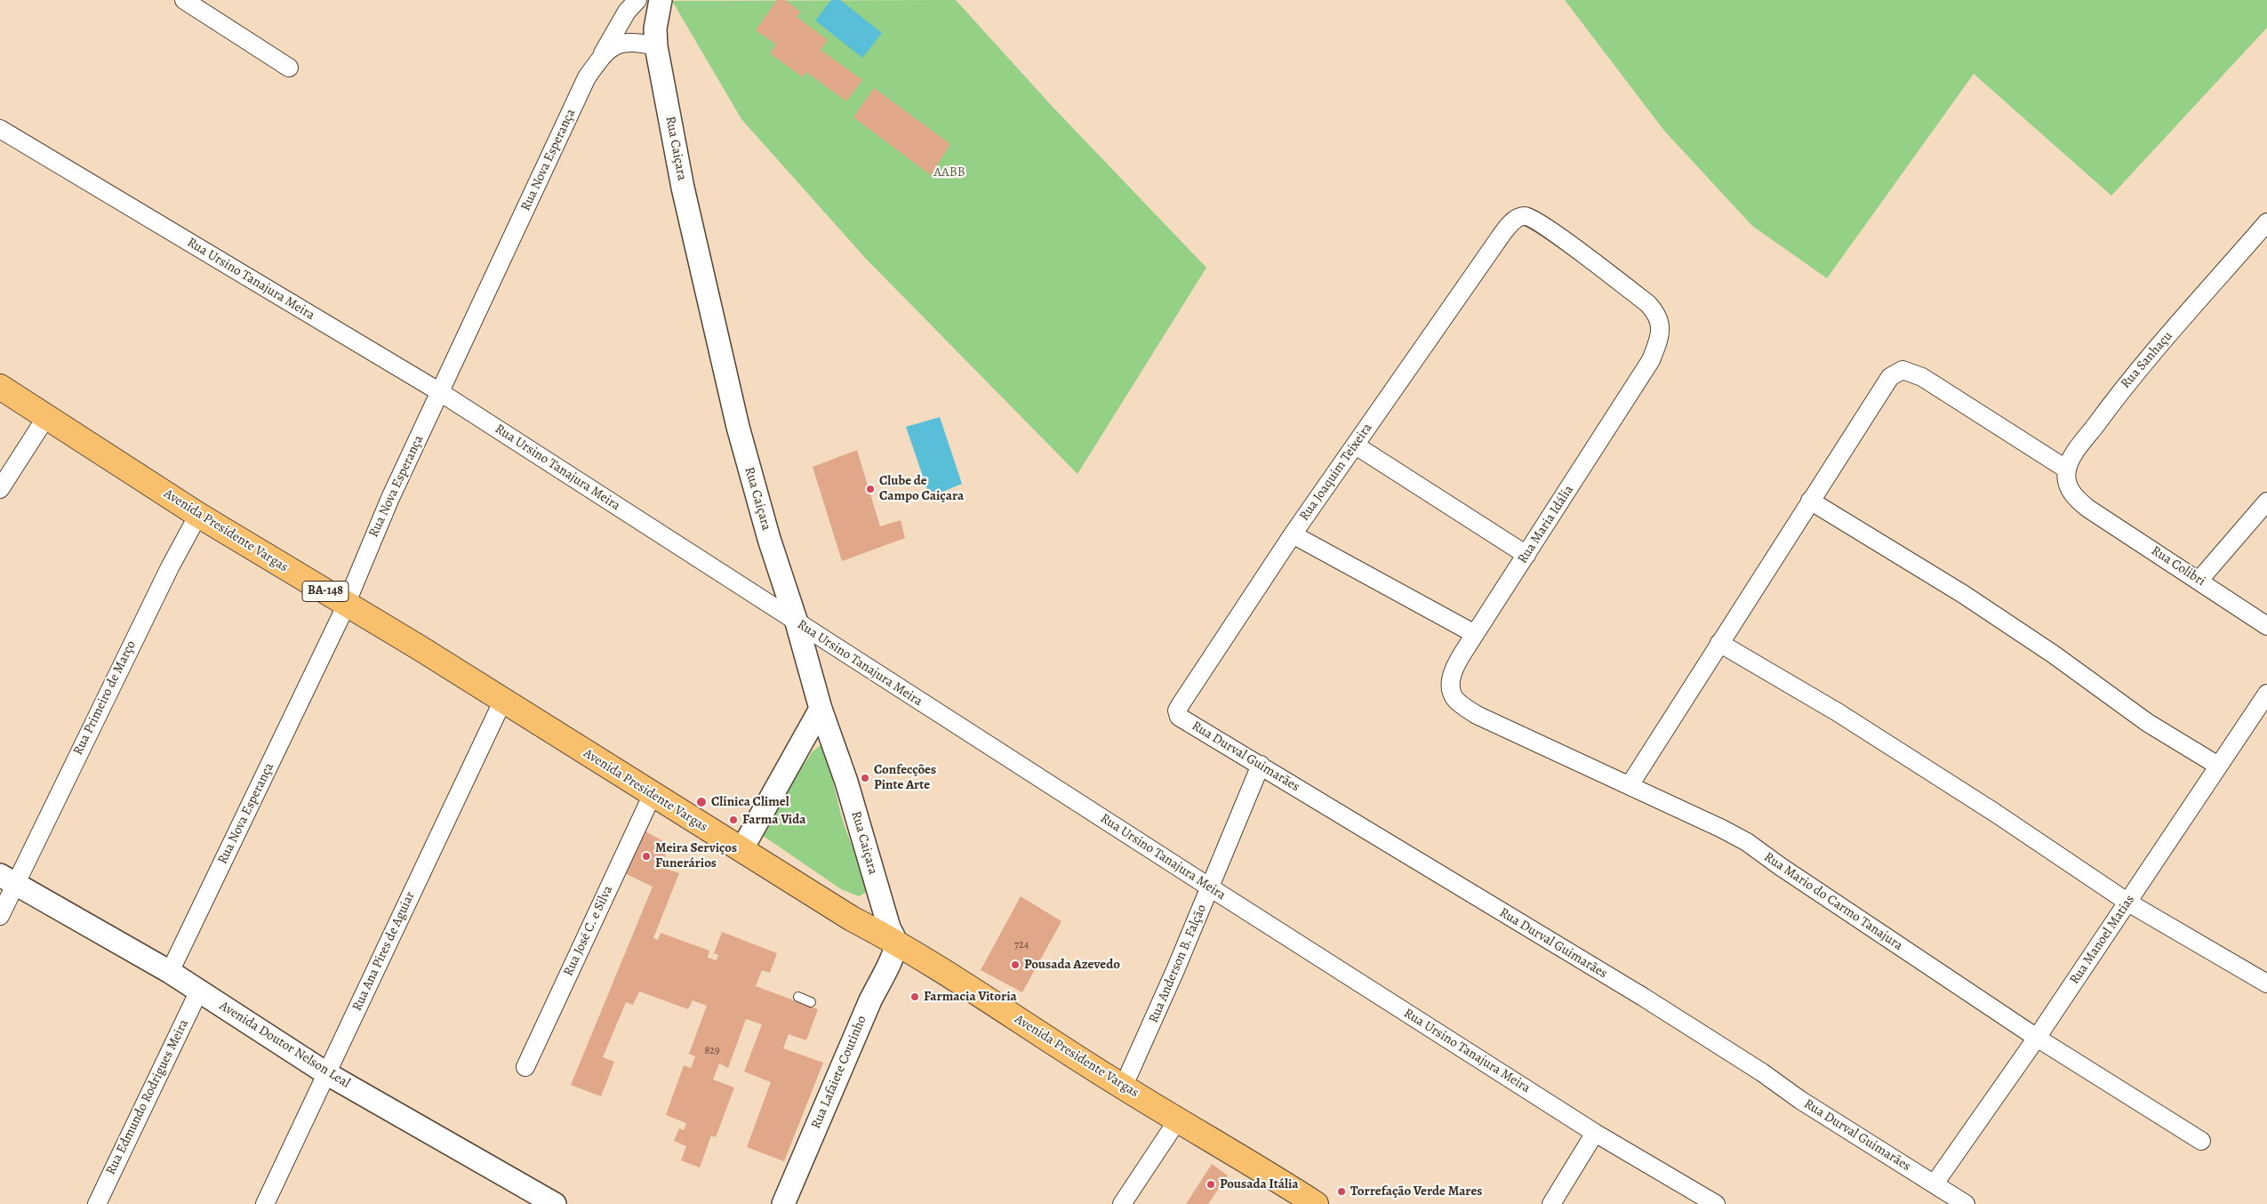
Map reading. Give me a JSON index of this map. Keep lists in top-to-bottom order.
{
  "streets": {
    "main road": ["Avenida Presidente Vargas", "BA-148"],
    "street": [
      "Rua Caiçara",
      "Rua Nova Esperança",
      "Rua Ursino Tanajura Meira",
      "Rua Sanhaçu",
      "Rua Joaquim Teixeira",
      "Rua Maria Idália",
      "Rua Colibri",
      "Rua Primeiro de Março",
      "Rua Durval Guimarães",
      "Rua Mario do Carmo Tanajura",
      "Rua José C. e Silva",
      "Rua Manoel Matias",
      "Rua Ana Pires de Aguiar",
      "Rua Anderson B. Falção",
      "Avenida Doutor Nelson Leal",
      "Rua Lafaiete Coutinho",
      "Rua Edmundo Rodrigues Meira"
    ]
  },
  "crossings": [
    ["Rua Caiçara", "Rua Nova Esperança"],
    ["Rua Caiçara", "Rua Ursino Tanajura Meira"],
    ["Rua Caiçara", "Avenida Presidente Vargas"],
    ["Rua Caiçara", "Rua Lafaiete Coutinho"],
    ["Rua Nova Esperança", "Rua Ursino Tanajura Meira"],
    ["Rua Nova Esperança", "Avenida Presidente Vargas"],
    ["Rua Nova Esperança", "Avenida Doutor Nelson Leal"],
    ["Rua Ursino Tanajura Meira", "Rua Anderson B. Falção"],
    ["Rua Sanhaçu", "Rua Colibri"],
    ["Rua Joaquim Teixeira", "Rua Maria Idália"],
    ["Rua Joaquim Teixeira", "Rua Durval Guimarães"],
    ["Rua Maria Idália", "Rua Mario do Carmo Tanajura"],
    ["Avenida Presidente Vargas", "Rua Primeiro de Março"],
    ["Avenida Presidente Vargas", "Rua José C. e Silva"],
    ["Avenida Presidente Vargas", "Rua Ana Pires de Aguiar"],
    ["Avenida Presidente Vargas", "Rua Anderson B. Falção"],
    ["Avenida Presidente Vargas", "Rua Lafaiete Coutinho"],
    ["Rua Primeiro de Março", "Avenida Doutor Nelson Leal"],
    ["Rua Durval Guimarães", "Rua Manoel Matias"],
    ["Rua Durval Guimarães", "Rua Anderson B. Falção"],
    ["Rua Mario do Carmo Tanajura", "Rua Manoel Matias"],
    ["Rua Ana Pires de Aguiar", "Avenida Doutor Nelson Leal"],
    ["Avenida Doutor Nelson Leal", "Rua Edmundo Rodrigues Meira"]
  ],
  "parks": ["AABB"],
  "places": [
    "Clube de Campo Caiçara",
    "Confecções Pinte Arte",
    "Clínica Climel",
    "Farma Vida",
    "Meira Serviços Funerários",
    "Pousada Azevedo",
    "Farmacia Vitoria",
    "Pousada Itália",
    "Torrefação Verde Mares"
  ],
  "house_numbers": ["724", "829"]
}
